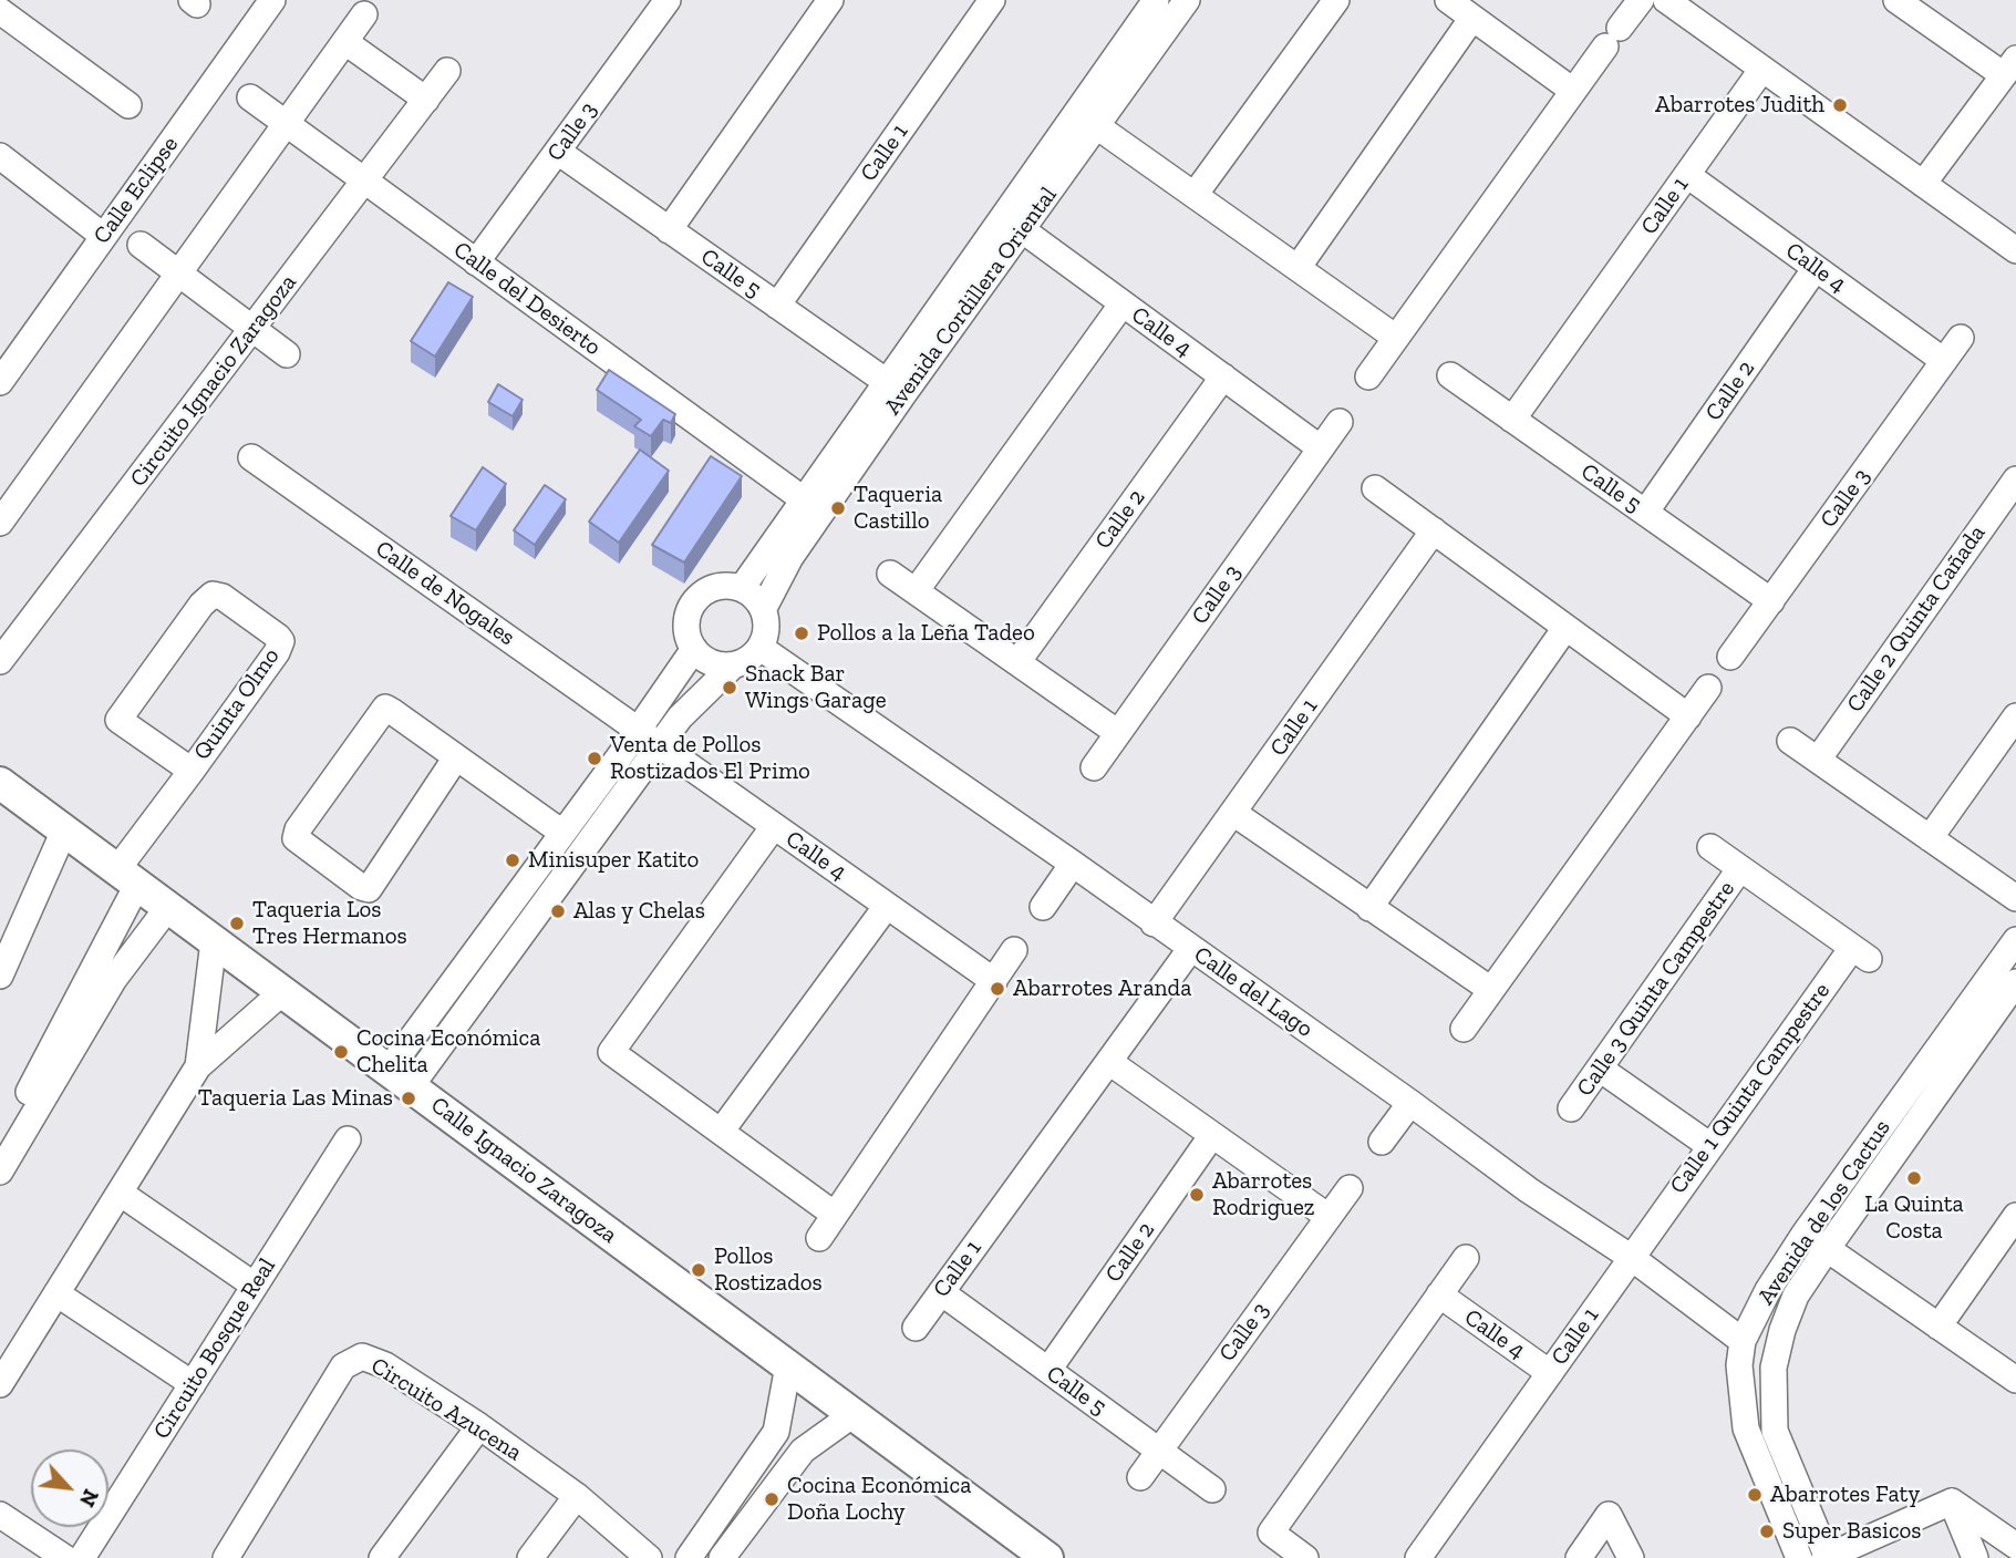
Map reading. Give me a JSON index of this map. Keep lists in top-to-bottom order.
{
  "streets": {
    "main road": ["Calle Ignacio Zaragoza"],
    "street": [
      "Calle 3",
      "Calle 1",
      "Calle Eclipse",
      "Calle 4",
      "Calle 5",
      "Calle del Desierto",
      "Avenida Cordillera Oriental",
      "Circuito Ignacio Zaragoza",
      "Calle 2",
      "Calle de Nogales",
      "Calle 2 Quinta Cañada",
      "Quinta Olmo",
      "Calle 3 Quinta Campestre",
      "Calle del Lago",
      "Calle 1 Quinta Campestre",
      "Avenida de los Cactus",
      "Circuito Bosque Real",
      "Circuito Azucena"
    ]
  },
  "crossings": [
    ["Calle 3", "Calle 4"],
    ["Calle 3", "Calle 5"],
    ["Calle 3", "Calle del Desierto"],
    ["Calle 1", "Calle 4"],
    ["Calle 1", "Calle 5"],
    ["Calle 1", "Calle del Lago"],
    ["Calle 1", "Calle 1 Quinta Campestre"],
    ["Calle 4", "Avenida Cordillera Oriental"],
    ["Calle 4", "Calle 2"],
    ["Calle 4", "Calle de Nogales"],
    ["Calle 5", "Avenida Cordillera Oriental"],
    ["Calle 5", "Calle 2"],
    ["Calle del Desierto", "Avenida Cordillera Oriental"],
    ["Calle del Desierto", "Circuito Ignacio Zaragoza"],
    ["Avenida Cordillera Oriental", "Calle del Lago"],
    ["Quinta Olmo", "Calle Ignacio Zaragoza"],
    ["Calle 3 Quinta Campestre", "Calle 1 Quinta Campestre"],
    ["Calle del Lago", "Avenida de los Cactus"]
  ],
  "places": [
    "Abarrotes Judith",
    "Taqueria Castillo",
    "Pollos a la Leña Tadeo",
    "Snack Bar Wings Garage",
    "Venta de Pollos Rostizados El Primo",
    "Minisuper Katito",
    "Alas y Chelas",
    "Taqueria Los Tres Hermanos",
    "Abarrotes Aranda",
    "Cocina Económica Chelita",
    "Taqueria Las Minas",
    "La Quinta Costa",
    "Abarrotes Rodriguez",
    "Pollos Rostizados",
    "Abarrotes Faty",
    "Cocina Económica Doña Lochy",
    "Super Basicos"
  ],
  "north": "bottom right"
}
